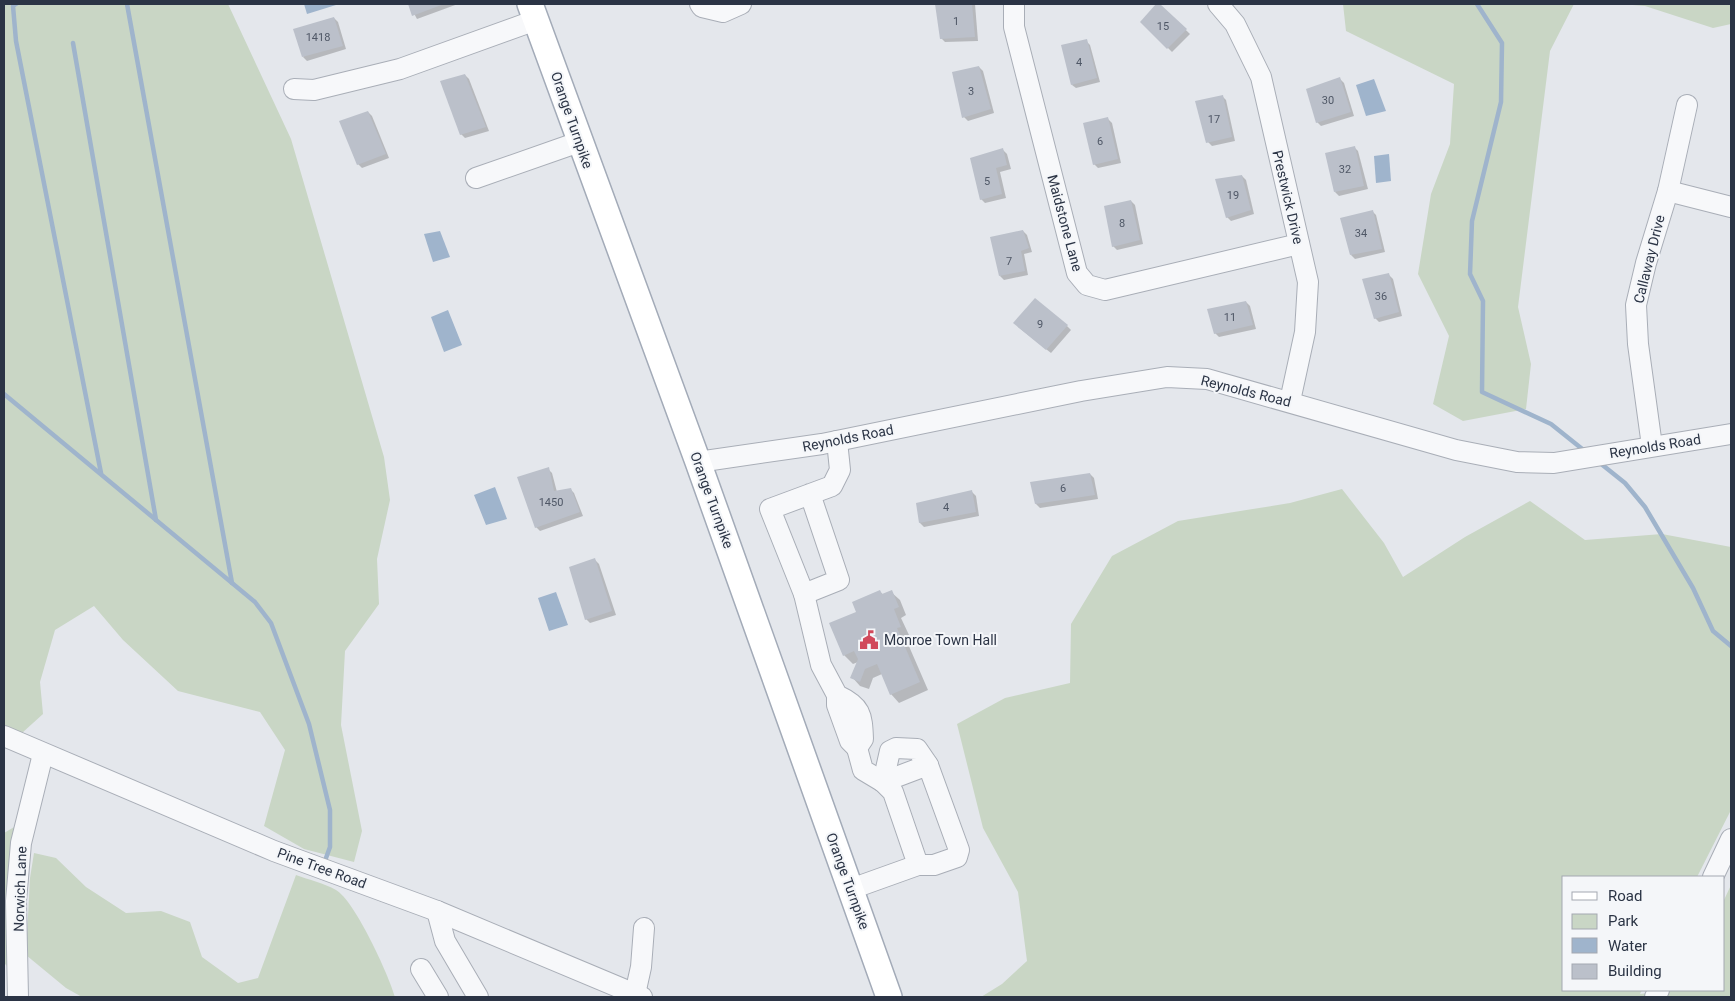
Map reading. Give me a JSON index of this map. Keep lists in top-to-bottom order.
{
  "streets": {
    "main road": ["Orange Turnpike"],
    "street": [
      "Prestwick Drive",
      "Maidstone Lane",
      "Callaway Drive",
      "Reynolds Road",
      "Pine Tree Road",
      "Norwich Lane"
    ]
  },
  "crossings": [
    ["Orange Turnpike", "Reynolds Road"],
    ["Prestwick Drive", "Maidstone Lane"],
    ["Prestwick Drive", "Reynolds Road"],
    ["Callaway Drive", "Reynolds Road"],
    ["Pine Tree Road", "Norwich Lane"]
  ],
  "places": {
    "public building": ["Monroe Town Hall"]
  },
  "house_numbers": [
    "1",
    "15",
    "1418",
    "4",
    "3",
    "30",
    "17",
    "6",
    "32",
    "5",
    "19",
    "8",
    "34",
    "7",
    "36",
    "11",
    "9",
    "6",
    "1450",
    "4"
  ],
  "legend": [
    "Road",
    "Park",
    "Water",
    "Building"
  ]
}
